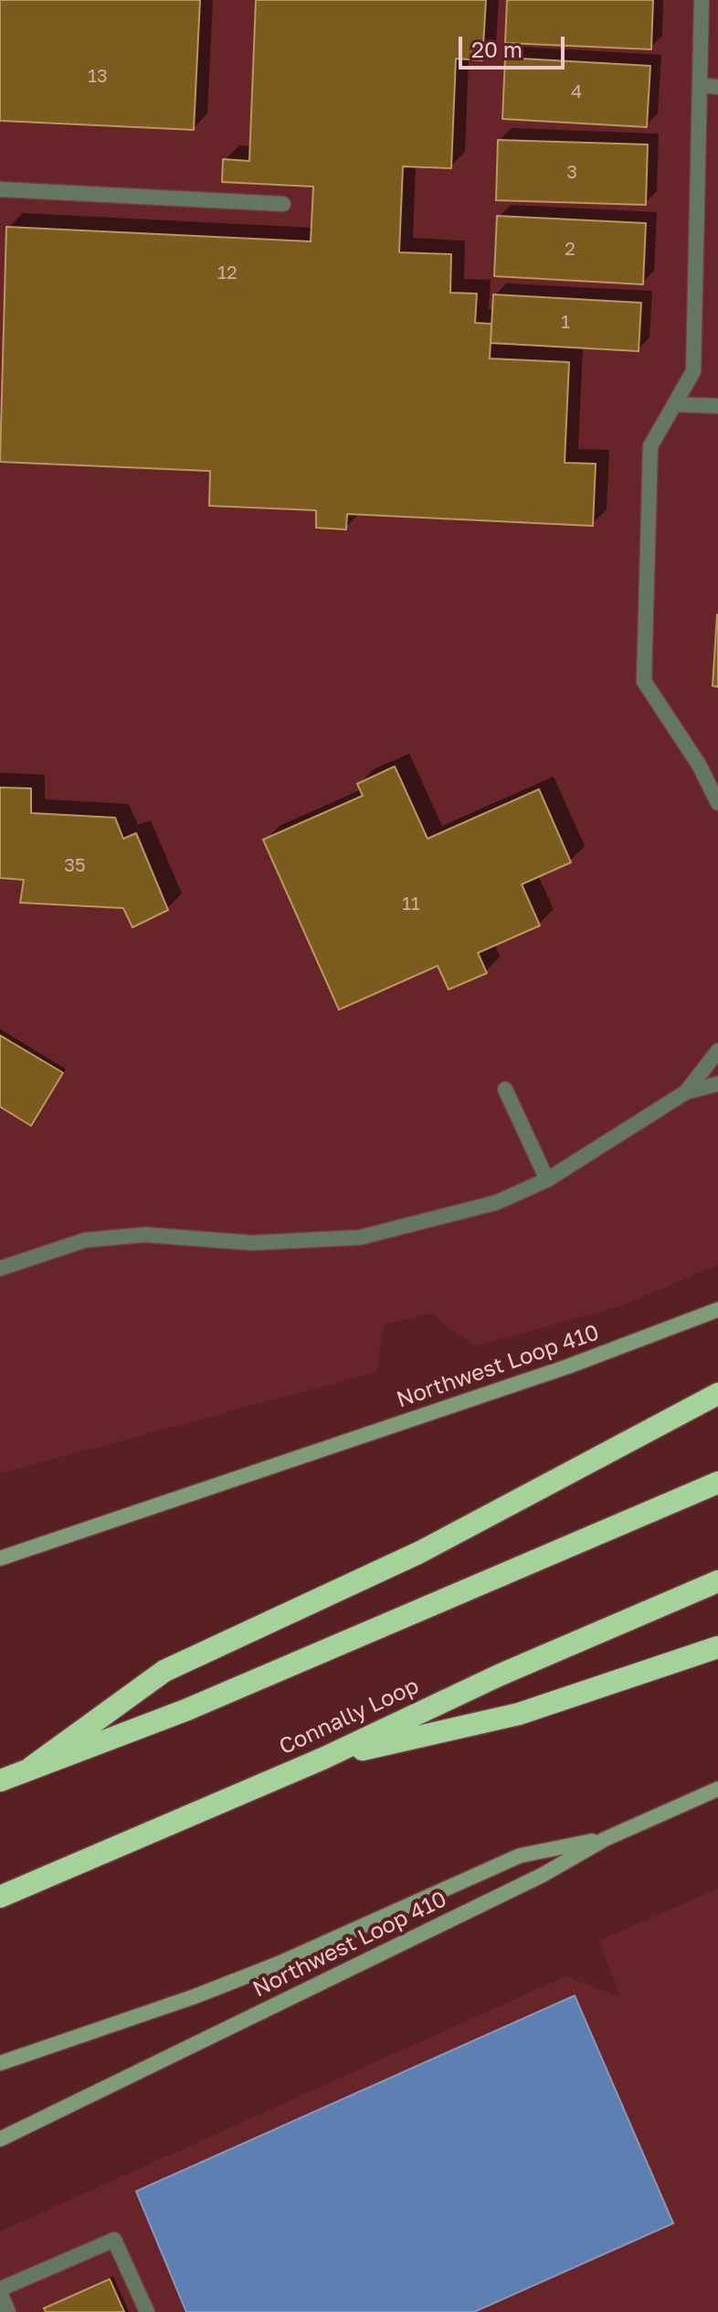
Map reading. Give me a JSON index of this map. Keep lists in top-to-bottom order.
{
  "streets": {
    "highway": ["Connally Loop"],
    "main road": ["Northwest Loop 410"]
  },
  "house_numbers": [
    "13",
    "4",
    "3",
    "2",
    "12",
    "1",
    "35",
    "11"
  ],
  "scale_bar": "20 m"
}
